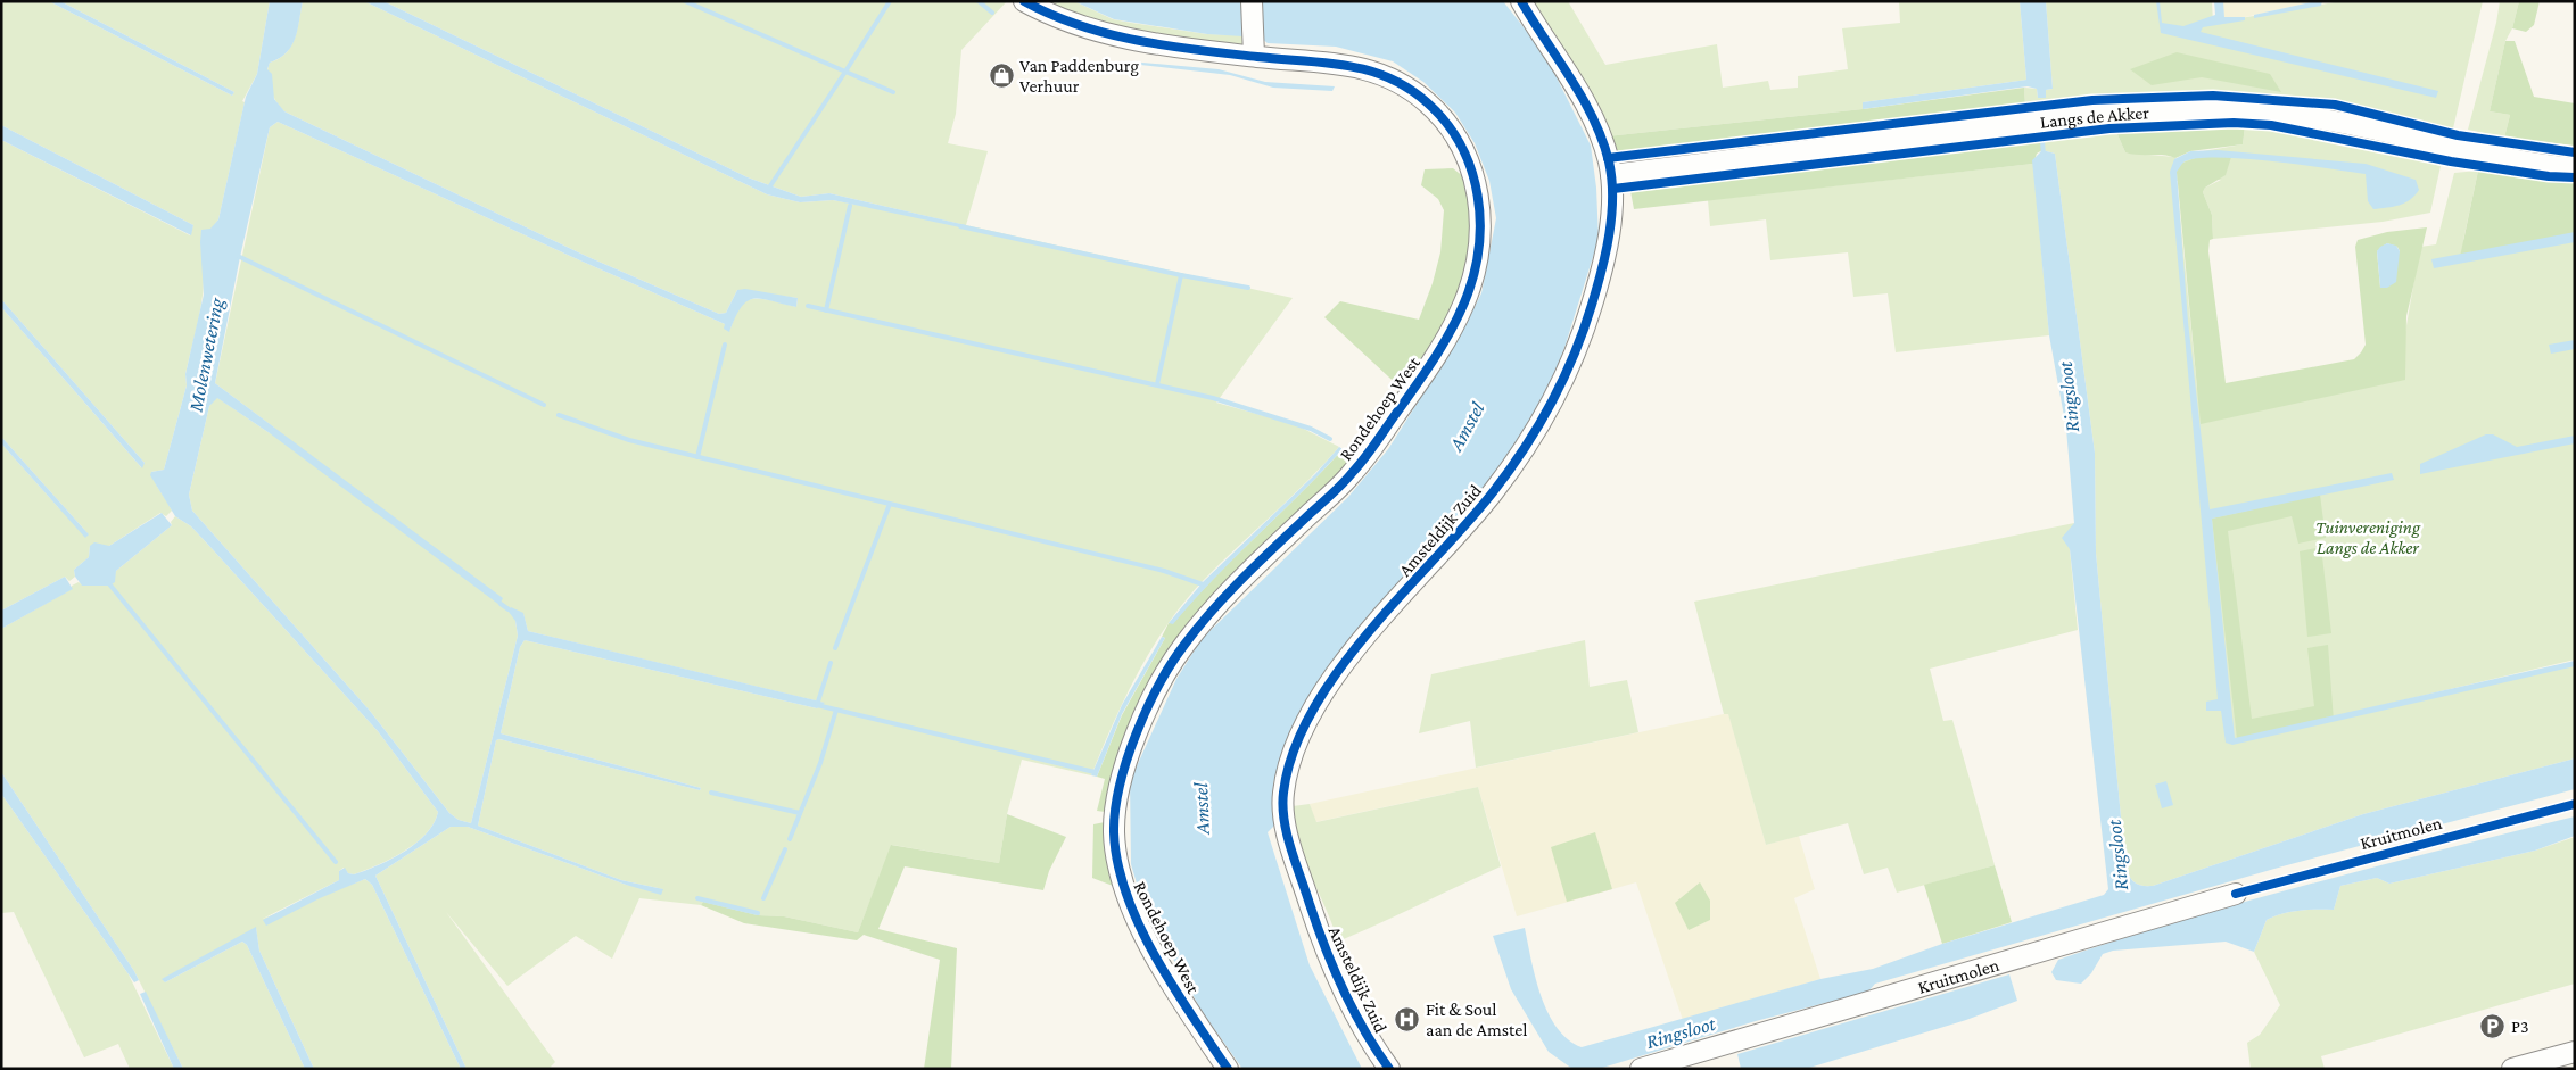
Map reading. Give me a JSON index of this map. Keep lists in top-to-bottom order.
{
  "streets": {
    "street": [
      "Langs de Akker",
      "Rondehoep West",
      "Amsteldijk Zuid",
      "Kruitmolen"
    ]
  },
  "crossings": [
    ["Langs de Akker", "Amsteldijk Zuid"]
  ],
  "water": ["Molenwetering", "Ringsloot", "Amstel"],
  "parks": ["Tuinvereniging Langs de Akker"],
  "places": {
    "shop": ["Van Paddenburg Verhuur"],
    "hospital": ["Fit & Soul aan de Amstel"],
    "parking": ["P3"]
  }
}
